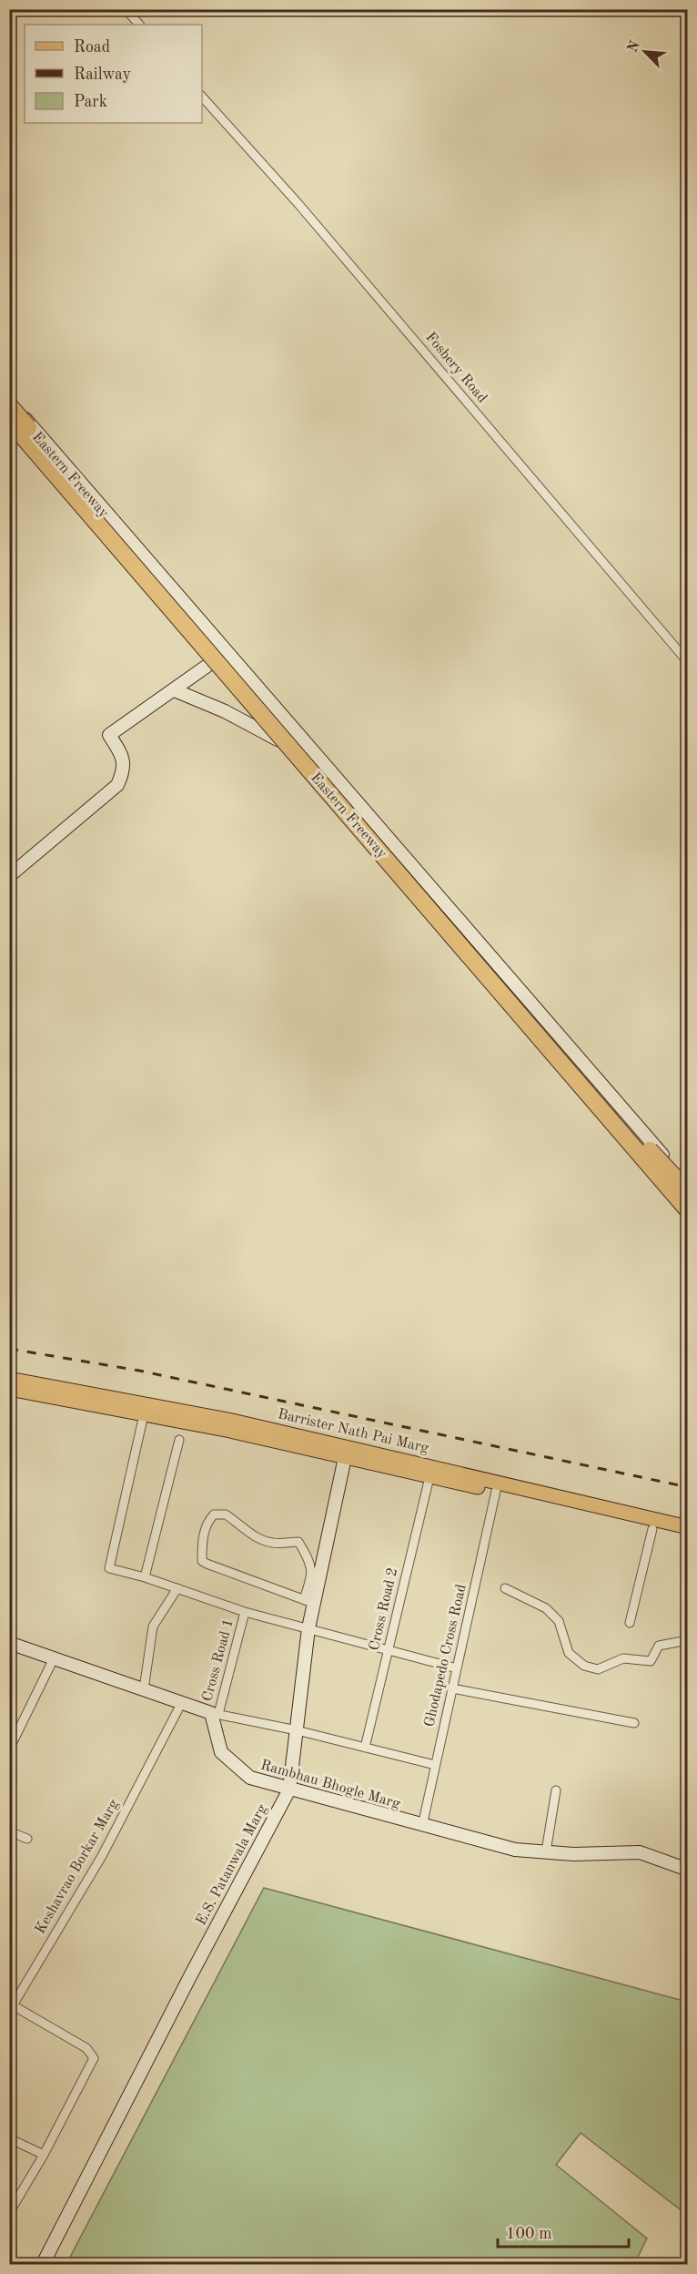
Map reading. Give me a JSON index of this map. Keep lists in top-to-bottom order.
{
  "streets": {
    "highway": ["Eastern Freeway"],
    "main road": ["Barrister Nath Pai Marg"],
    "street": [
      "Fosbery Road",
      "Cross Road 2",
      "Ghodapedo Cross Road",
      "Cross Road 1",
      "Rambhau Bhogle Marg",
      "E.S. Patanwala Marg",
      "Keshavrao Borkar Marg"
    ]
  },
  "crossings": [
    ["Barrister Nath Pai Marg", "Cross Road 2"],
    ["Barrister Nath Pai Marg", "Ghodapedo Cross Road"],
    ["Barrister Nath Pai Marg", "E.S. Patanwala Marg"],
    ["Ghodapedo Cross Road", "Rambhau Bhogle Marg"],
    ["Cross Road 1", "Rambhau Bhogle Marg"],
    ["Rambhau Bhogle Marg", "E.S. Patanwala Marg"]
  ],
  "legend": ["Road", "Railway", "Park"],
  "scale_bar": "100 m",
  "north": "top left"
}
